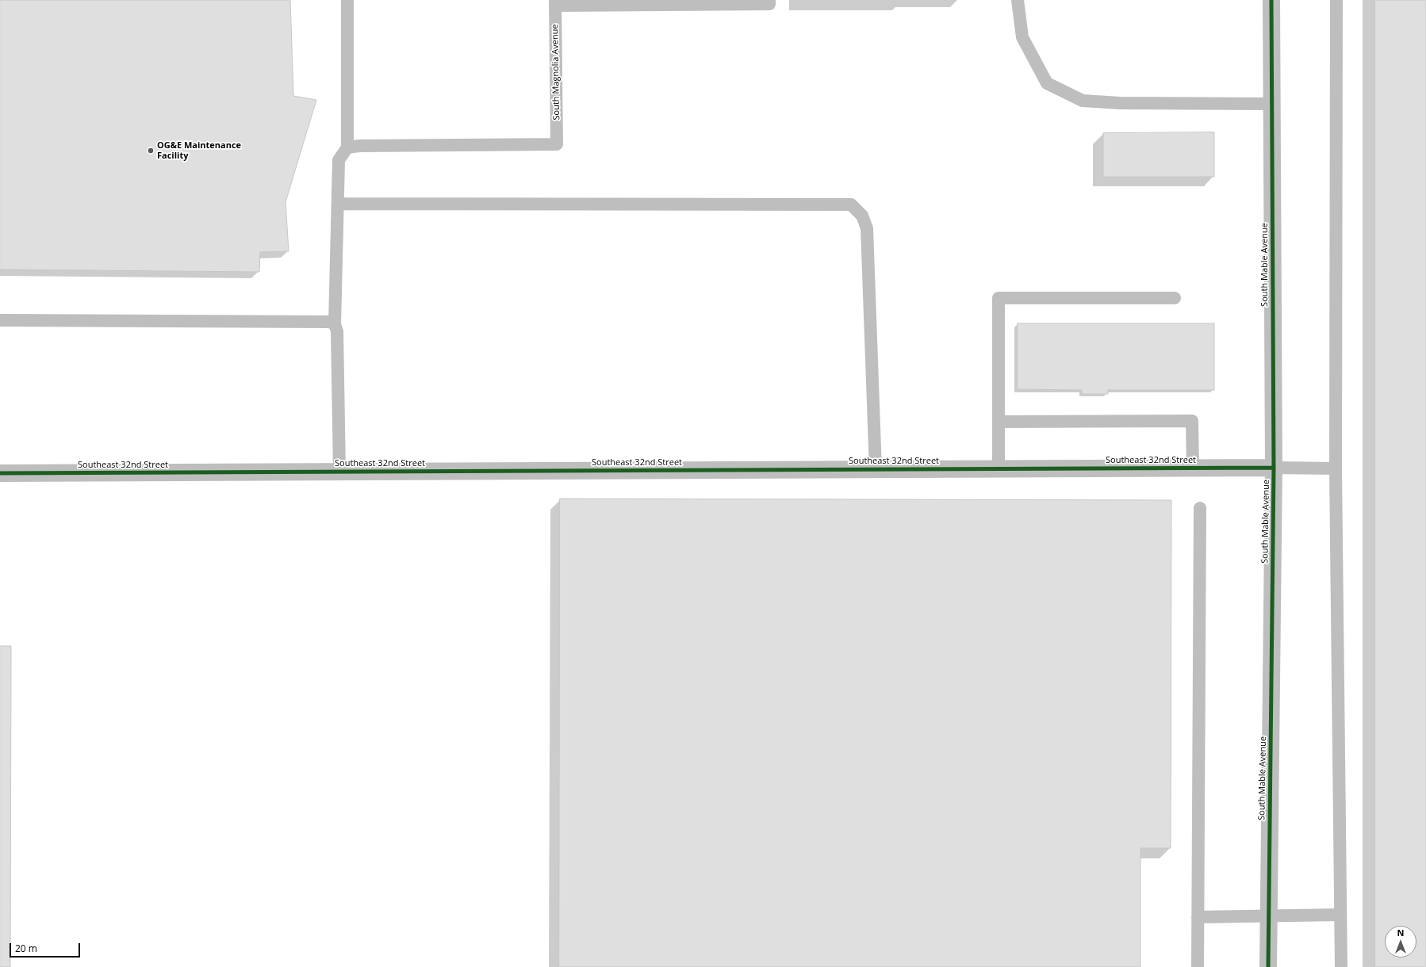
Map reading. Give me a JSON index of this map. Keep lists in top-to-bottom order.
{
  "streets": {
    "street": ["South Mable Avenue", "Southeast 32nd Street"],
    "lane": ["South Magnolia Avenue"]
  },
  "crossings": [
    ["South Mable Avenue", "Southeast 32nd Street"]
  ],
  "places": ["OG&E Maintenance Facility"],
  "scale_bar": "20 m",
  "north": "top"
}
